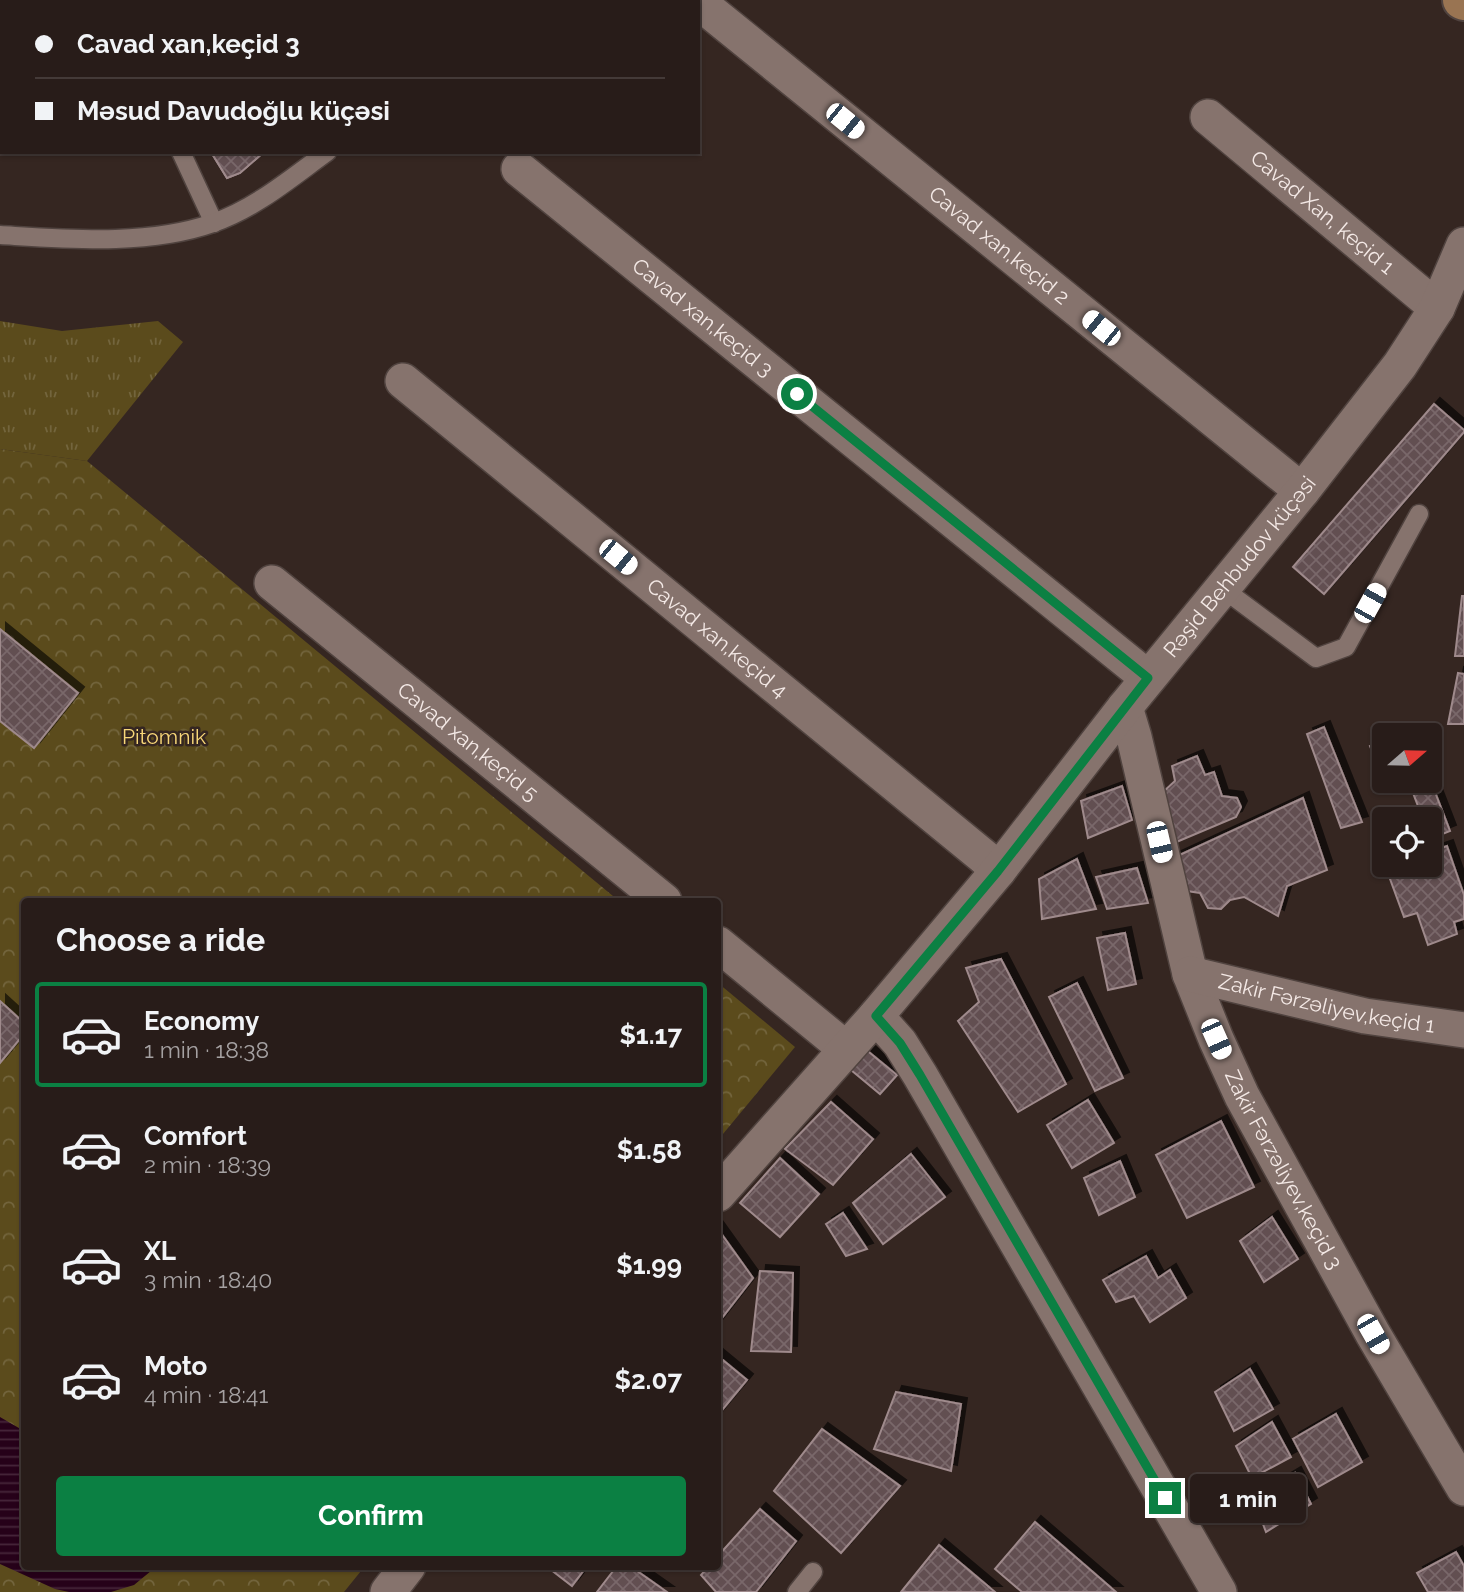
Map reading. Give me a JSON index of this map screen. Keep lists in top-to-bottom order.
{
  "streets": {
    "street": [
      "Cavad Xan, keçid 1",
      "Cavad xan,keçid 2",
      "Cavad xan,keçid 3",
      "Rəşid Behbudov küçəsi",
      "Cavad xan,keçid 4",
      "Cavad xan,keçid 5",
      "Zakir Fərzəliyev,keçid 1",
      "Zakir Fərzəliyev,keçid 3"
    ]
  },
  "crossings": [
    ["Cavad Xan, keçid 1", "Rəşid Behbudov küçəsi"],
    ["Cavad xan,keçid 2", "Rəşid Behbudov küçəsi"],
    ["Cavad xan,keçid 3", "Rəşid Behbudov küçəsi"],
    ["Rəşid Behbudov küçəsi", "Cavad xan,keçid 4"],
    ["Rəşid Behbudov küçəsi", "Zakir Fərzəliyev,keçid 3"],
    ["Zakir Fərzəliyev,keçid 1", "Zakir Fərzəliyev,keçid 3"]
  ],
  "parks": ["Pitomnik"],
  "north": "right",
  "page": {
    "banner": ["Cavad xan,keçid 3", "Məsud Davudoğlu küçəsi"],
    "heading": "Choose a ride",
    "list": [
      {
        "name": "Economy",
        "note": "1 min · 18:38",
        "value": "$1.17"
      },
      {
        "name": "Comfort",
        "note": "2 min · 18:39",
        "value": "$1.58"
      },
      {
        "name": "XL",
        "note": "3 min · 18:40",
        "value": "$1.99"
      },
      {
        "name": "Moto",
        "note": "4 min · 18:41",
        "value": "$2.07"
      }
    ],
    "buttons": "Confirm",
    "bubble": "1 min"
  }
}
